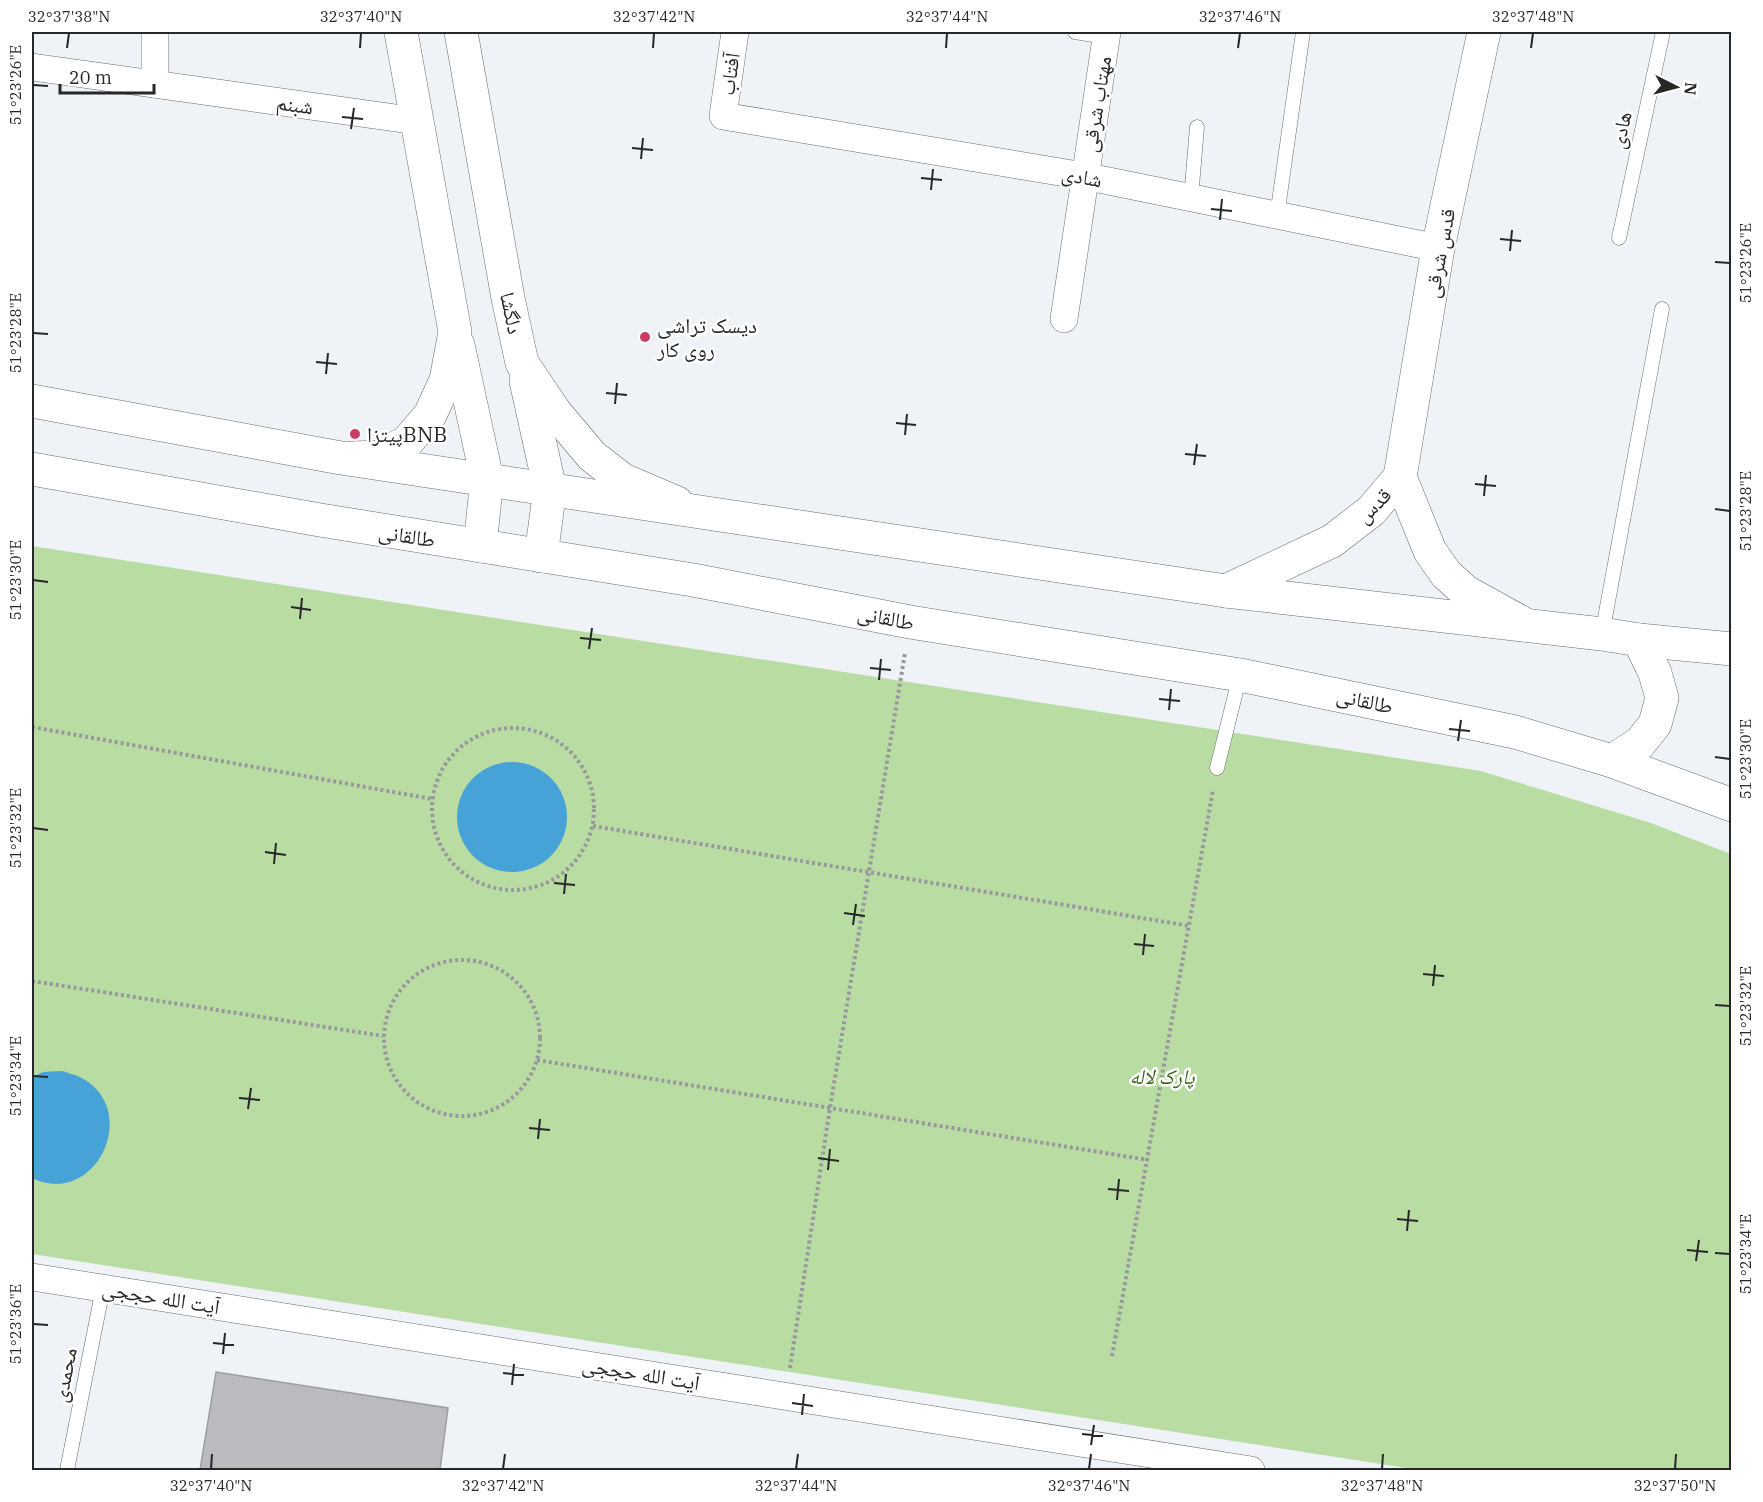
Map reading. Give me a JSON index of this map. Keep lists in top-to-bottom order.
{
  "streets": {
    "main road": [
      "قدس شرقی",
      "دلگشا",
      "قدس",
      "طالقانی"
    ],
    "street": [
      "آفتاب",
      "شبنم",
      "مهتاب شرقی",
      "شادی",
      "آیت الله حججی"
    ],
    "lane": ["هادی", "محمدی"]
  },
  "crossings": [
    ["آفتاب", "شادی"],
    ["مهتاب شرقی", "شادی"],
    ["شادی", "قدس شرقی"],
    ["قدس شرقی", "قدس"],
    ["آیت الله حججی", "محمدی"]
  ],
  "parks": ["پارک لاله"],
  "places": ["دیسک تراشی روی کار", "پیتزاBNB"],
  "scale_bar": "20 m",
  "north": "right",
  "coordinates": [
    "32°37'38\"N",
    "32°37'40\"N",
    "32°37'42\"N",
    "32°37'44\"N",
    "32°37'46\"N",
    "32°37'48\"N",
    "51°23'26\"E",
    "51°23'28\"E",
    "51°23'30\"E",
    "51°23'32\"E",
    "51°23'34\"E",
    "51°23'36\"E",
    "32°37'50\"N"
  ]
}
